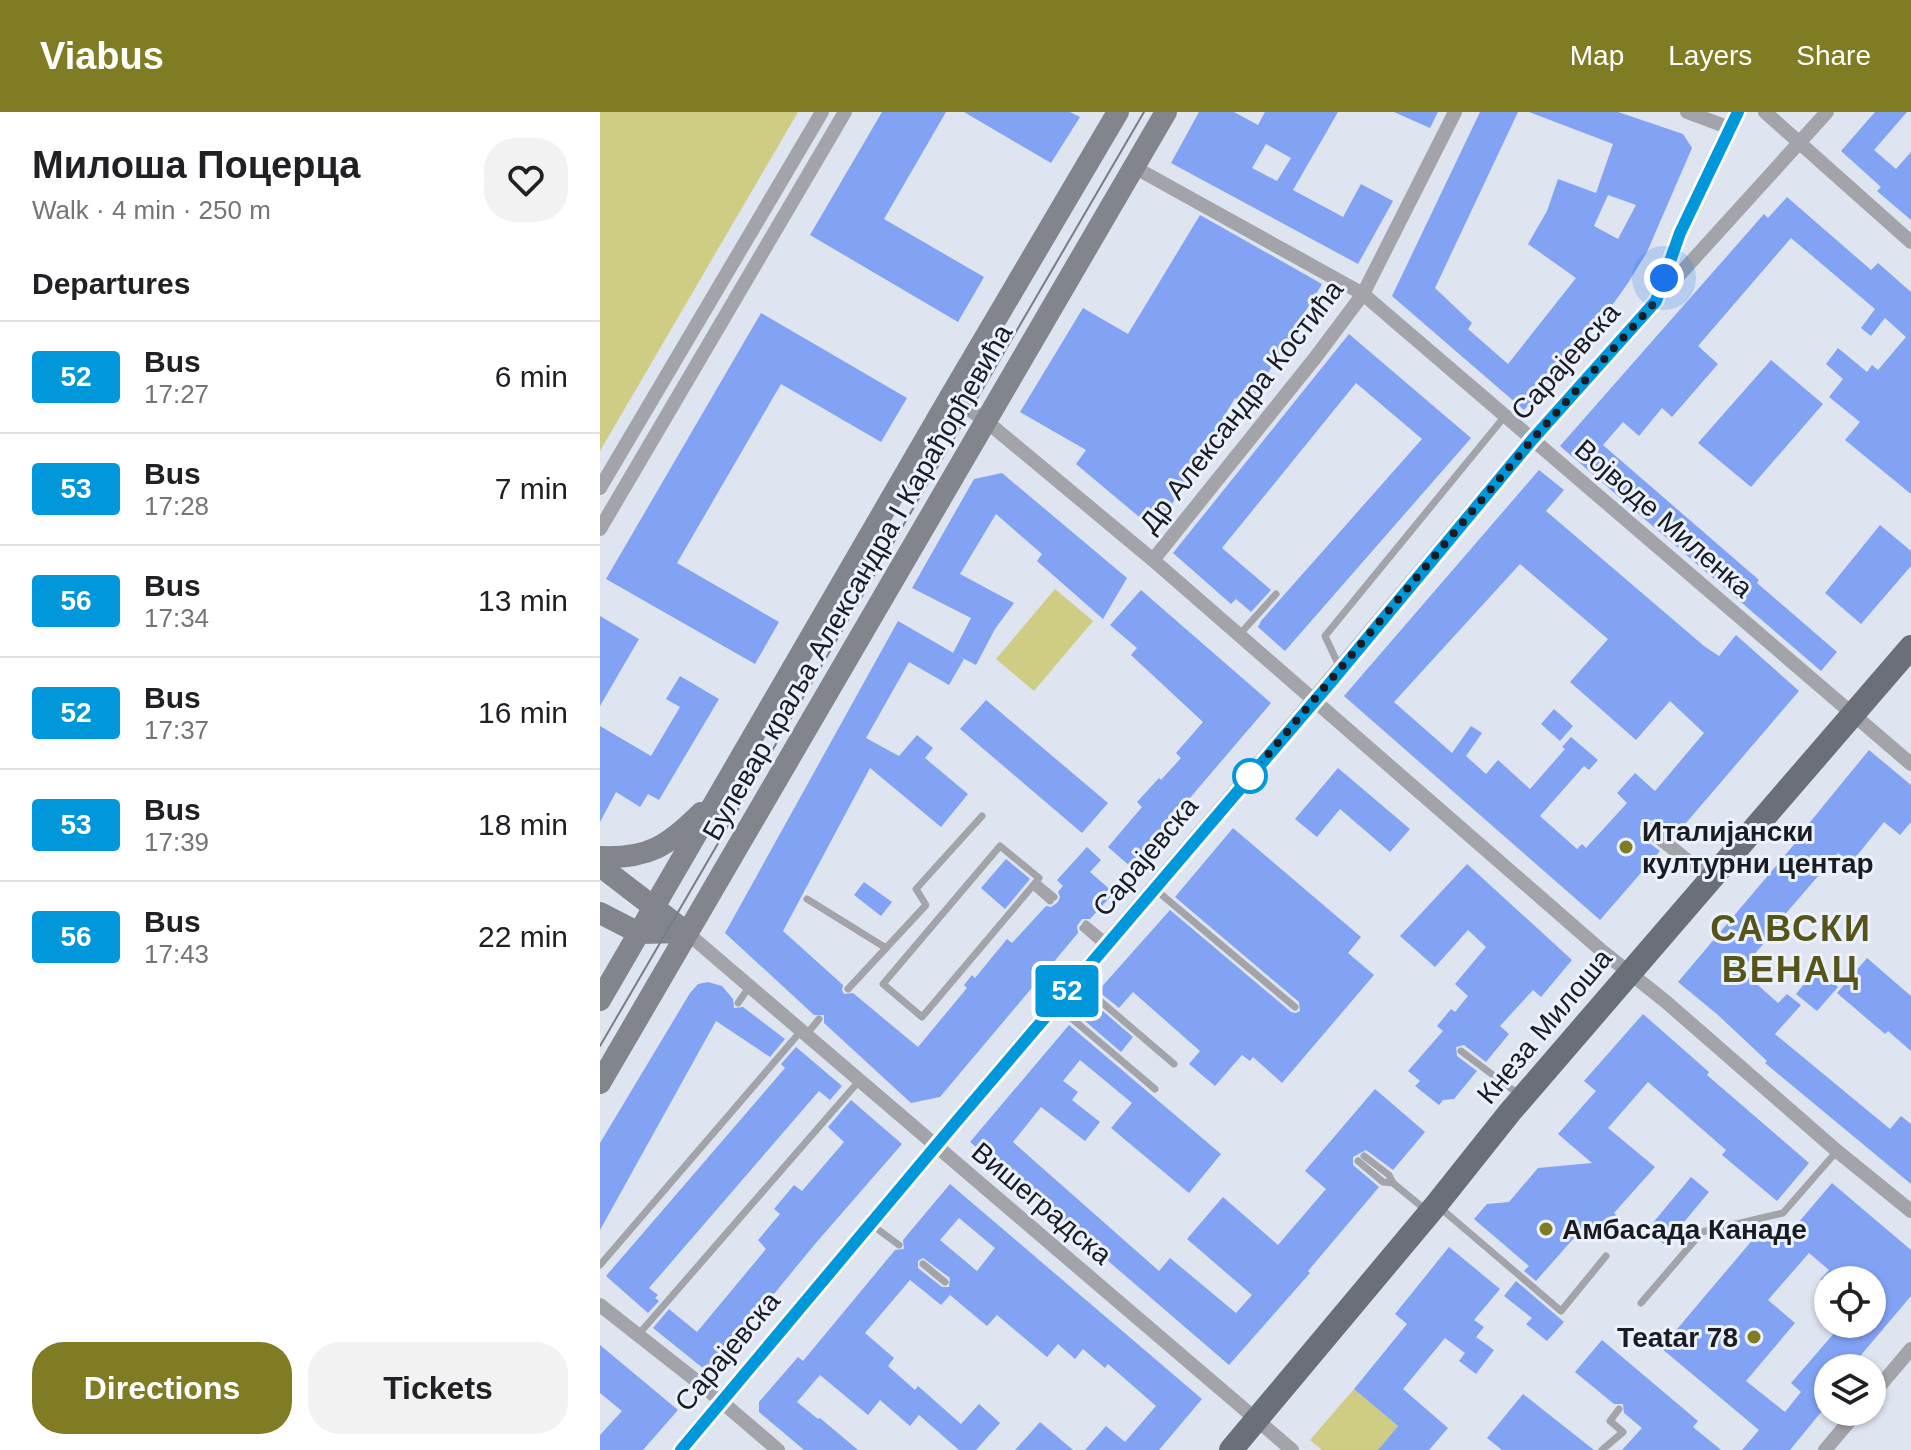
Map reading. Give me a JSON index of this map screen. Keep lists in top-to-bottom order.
{
  "streets": {
    "main road": ["Булевар краља Александра I Карађорђевића", "Кнеза Милоша"],
    "street": [
      "Сарајевска",
      "Др Александра Костића",
      "Војводе Миленка",
      "Вишеградска"
    ]
  },
  "crossings": [
    ["Сарајевска", "Војводе Миленка"],
    ["Сарајевска", "Вишеградска"],
    ["Др Александра Костића", "Војводе Миленка"],
    ["Војводе Миленка", "Булевар краља Александра I Карађорђевића"],
    ["Војводе Миленка", "Кнеза Милоша"],
    ["Булевар краља Александра I Карађорђевића", "Вишеградска"],
    ["Кнеза Милоша", "Вишеградска"]
  ],
  "districts": ["САВСКИ ВЕНАЦ"],
  "places": ["Италијански културни центар", "Амбасада Канаде", "Teatar 78"],
  "lines": ["bus line 52"],
  "page": {
    "header": "Viabus",
    "nav": ["Map", "Layers", "Share"],
    "heading": [
      ["Милоша Поцерца", "Walk · 4 min · 250 m"],
      "Departures"
    ],
    "on_map": "52",
    "list": [
      {
        "mark": "52",
        "name": "Bus",
        "note": "17:27",
        "value": "6 min"
      },
      {
        "mark": "53",
        "name": "Bus",
        "note": "17:28",
        "value": "7 min"
      },
      {
        "mark": "56",
        "name": "Bus",
        "note": "17:34",
        "value": "13 min"
      },
      {
        "mark": "52",
        "name": "Bus",
        "note": "17:37",
        "value": "16 min"
      },
      {
        "mark": "53",
        "name": "Bus",
        "note": "17:39",
        "value": "18 min"
      },
      {
        "mark": "56",
        "name": "Bus",
        "note": "17:43",
        "value": "22 min"
      }
    ],
    "buttons": ["Directions", "Tickets"]
  }
}
